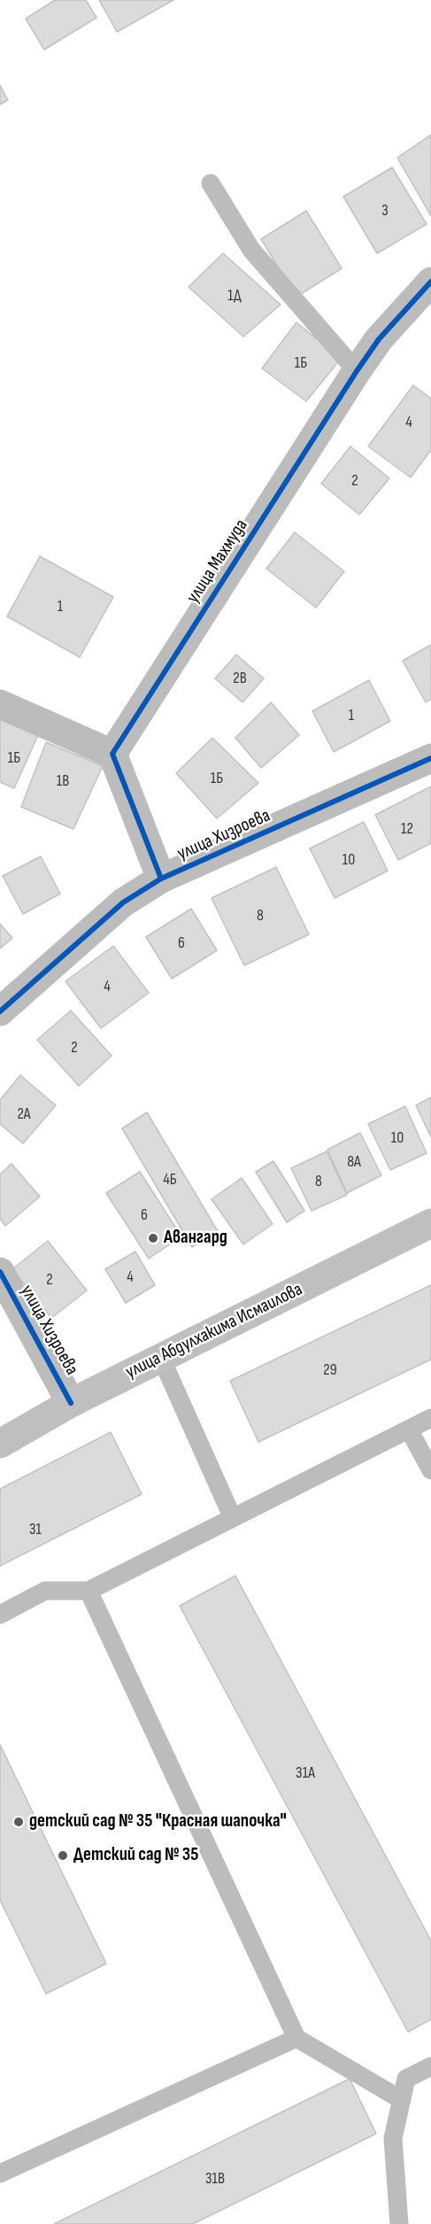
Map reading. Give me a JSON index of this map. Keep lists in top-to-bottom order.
{
  "streets": {
    "main road": ["улица Абдулхакима Исмаилова"],
    "street": ["улица Махмуда", "улица Хизроева"]
  },
  "crossings": [
    ["улица Хизроева", "улица Абдулхакима Исмаилова"]
  ],
  "places": ["Авангард", "детский сад № 35 \"Красная шапочка\"", "Детский сад № 35"],
  "house_numbers": [
    "3",
    "1Д",
    "1Б",
    "4",
    "2",
    "1",
    "2В",
    "1",
    "1Б",
    "1Б",
    "1В",
    "12",
    "10",
    "8",
    "6",
    "4",
    "2",
    "2А",
    "10",
    "8А",
    "4Б",
    "8",
    "6",
    "4",
    "2",
    "29",
    "31",
    "31А",
    "31В"
  ]
}
